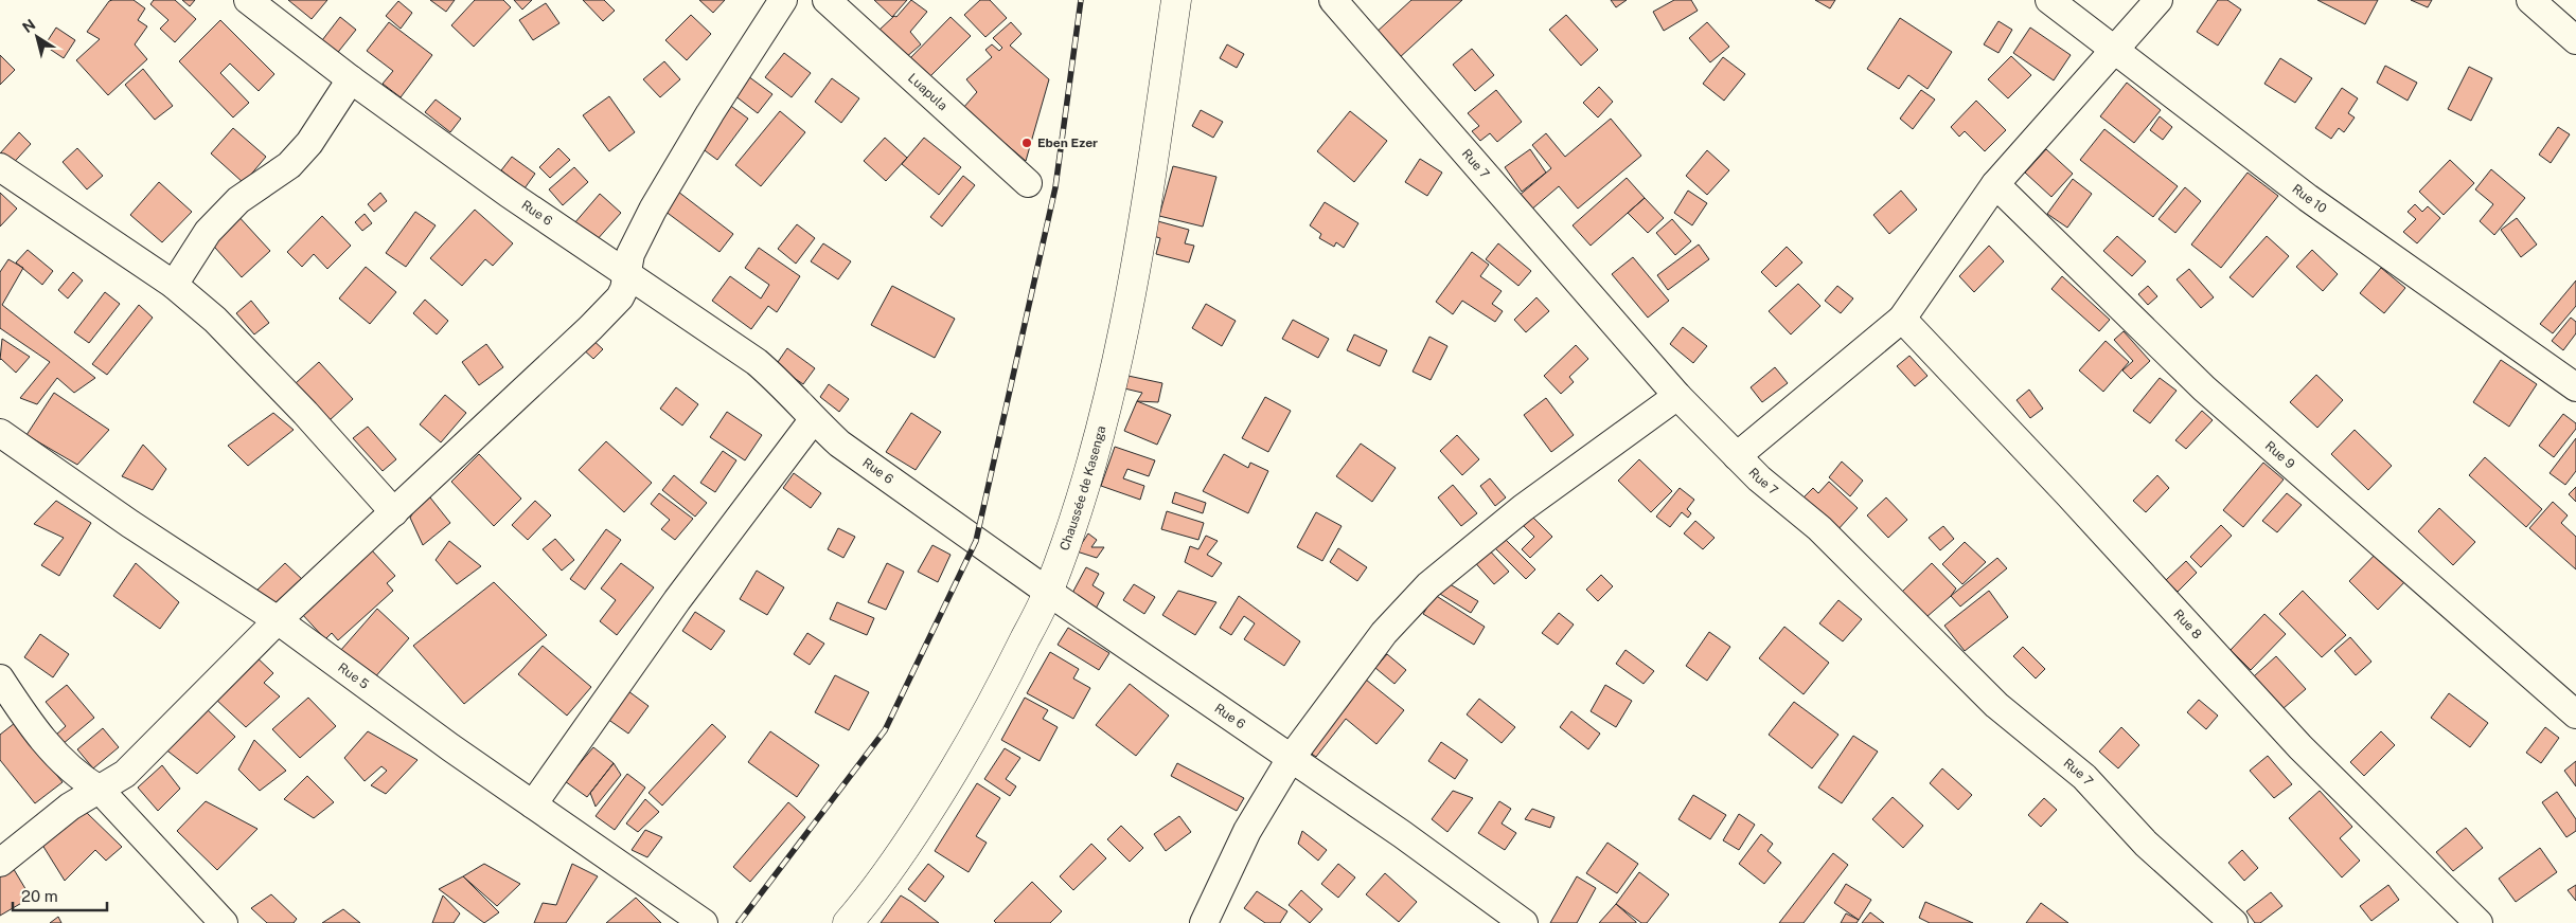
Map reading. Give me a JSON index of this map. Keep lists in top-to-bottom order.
{
  "streets": {
    "main road": ["Chaussée de Kasenga"],
    "street": [
      "Luapula",
      "Rue 7",
      "Rue 10",
      "Rue 6",
      "Rue 9",
      "Rue 8",
      "Rue 5"
    ]
  },
  "crossings": [
    ["Rue 6", "Chaussée de Kasenga"]
  ],
  "places": ["Eben Ezer"],
  "scale_bar": "20 m",
  "north": "top left"
}
